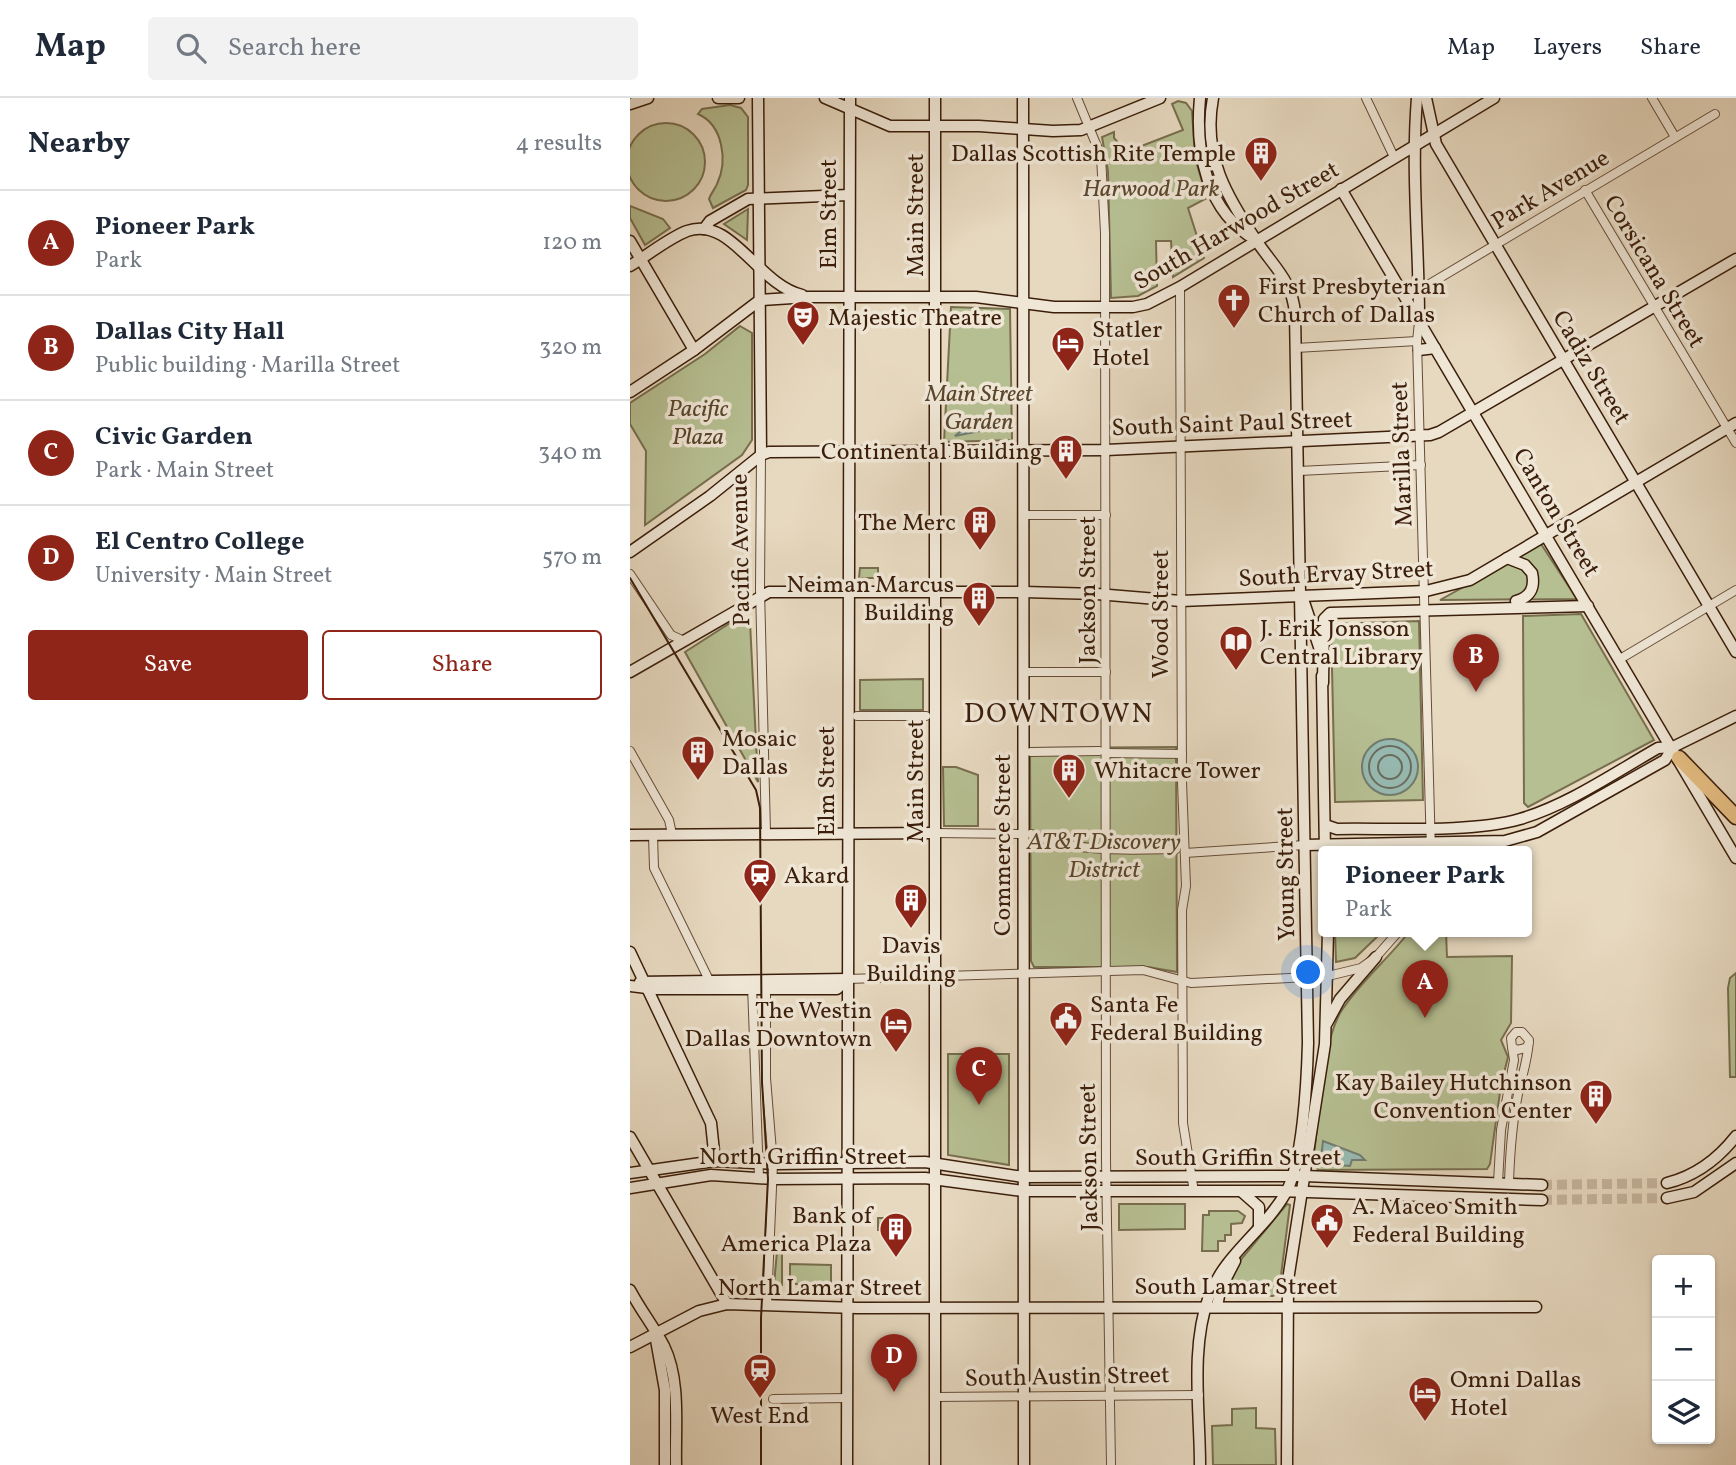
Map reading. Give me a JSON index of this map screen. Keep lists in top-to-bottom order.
{
  "streets": {
    "main road": [
      "Elm Street",
      "Main Street",
      "South Harwood Street",
      "Cadiz Street",
      "South Saint Paul Street",
      "Marilla Street",
      "Canton Street",
      "Pacific Avenue",
      "South Ervay Street",
      "Commerce Street",
      "Young Street",
      "North Griffin Street",
      "South Griffin Street",
      "South Lamar Street",
      "North Lamar Street"
    ],
    "street": [
      "Park Avenue",
      "Corsicana Street",
      "Jackson Street",
      "Wood Street",
      "South Austin Street"
    ]
  },
  "crossings": [
    ["Park Avenue", "Corsicana Street"],
    ["Park Avenue", "Cadiz Street"],
    ["Park Avenue", "Marilla Street"],
    ["Park Avenue", "Canton Street"],
    ["Elm Street", "South Harwood Street"],
    ["Elm Street", "South Saint Paul Street"],
    ["Elm Street", "South Ervay Street"],
    ["Elm Street", "North Griffin Street"],
    ["Elm Street", "North Lamar Street"],
    ["Main Street", "South Harwood Street"],
    ["Main Street", "South Saint Paul Street"],
    ["Main Street", "South Ervay Street"],
    ["Main Street", "North Griffin Street"],
    ["Main Street", "South Griffin Street"],
    ["Main Street", "South Lamar Street"],
    ["Main Street", "North Lamar Street"],
    ["Main Street", "South Austin Street"],
    ["South Harwood Street", "Cadiz Street"],
    ["South Harwood Street", "Marilla Street"],
    ["South Harwood Street", "Canton Street"],
    ["South Harwood Street", "Pacific Avenue"],
    ["South Harwood Street", "Jackson Street"],
    ["South Harwood Street", "Wood Street"],
    ["South Harwood Street", "Commerce Street"],
    ["South Harwood Street", "Young Street"],
    ["Corsicana Street", "South Saint Paul Street"],
    ["Corsicana Street", "South Ervay Street"],
    ["Cadiz Street", "South Saint Paul Street"],
    ["Cadiz Street", "South Ervay Street"],
    ["South Saint Paul Street", "Marilla Street"],
    ["South Saint Paul Street", "Canton Street"],
    ["South Saint Paul Street", "Pacific Avenue"],
    ["South Saint Paul Street", "Jackson Street"],
    ["South Saint Paul Street", "Wood Street"],
    ["South Saint Paul Street", "Commerce Street"],
    ["South Saint Paul Street", "Young Street"],
    ["Marilla Street", "Canton Street"],
    ["Marilla Street", "South Ervay Street"],
    ["Canton Street", "South Ervay Street"],
    ["Pacific Avenue", "South Ervay Street"],
    ["South Ervay Street", "Jackson Street"],
    ["South Ervay Street", "Wood Street"],
    ["South Ervay Street", "Commerce Street"],
    ["South Ervay Street", "Young Street"],
    ["Jackson Street", "South Griffin Street"],
    ["Jackson Street", "South Lamar Street"],
    ["Jackson Street", "South Austin Street"],
    ["Wood Street", "South Griffin Street"],
    ["Commerce Street", "South Griffin Street"],
    ["Commerce Street", "South Lamar Street"],
    ["Commerce Street", "South Austin Street"],
    ["Young Street", "South Griffin Street"],
    ["Young Street", "South Lamar Street"],
    ["North Griffin Street", "South Griffin Street"],
    ["South Lamar Street", "North Lamar Street"]
  ],
  "districts": ["DOWNTOWN"],
  "parks": [
    "Harwood Park",
    "Main Street Garden",
    "Pacific Plaza",
    "AT&T Discovery District"
  ],
  "places": {
    "building": [
      "Dallas Scottish Rite Temple",
      "Continental Building",
      "The Merc",
      "Neiman Marcus Building",
      "Mosaic Dallas",
      "Whitacre Tower",
      "Davis Building",
      "Kay Bailey Hutchinson Convention Center",
      "Bank of America Plaza"
    ],
    "church": ["First Presbyterian Church of Dallas"],
    "theatre": ["Majestic Theatre"],
    "hotel": ["Statler Hotel", "The Westin Dallas Downtown", "Omni Dallas Hotel"],
    "library": ["J. Erik Jonsson Central Library"],
    "station": ["Akard", "West End"],
    "public building": ["Santa Fe Federal Building", "A. Maceo Smith Federal Building"]
  },
  "page": {
    "header": "Map",
    "search": "Search here",
    "nav": ["Map", "Layers", "Share"],
    "heading": ["Nearby", "4 results"],
    "list": [
      {
        "mark": "A",
        "name": "Pioneer Park",
        "note": "Park",
        "value": "120 m"
      },
      {
        "mark": "B",
        "name": "Dallas City Hall",
        "note": "Public building · Marilla Street",
        "value": "320 m"
      },
      {
        "mark": "C",
        "name": "Civic Garden",
        "note": "Park · Main Street",
        "value": "340 m"
      },
      {
        "mark": "D",
        "name": "El Centro College",
        "note": "University · Main Street",
        "value": "570 m"
      }
    ],
    "buttons": ["Save", "Share"],
    "pins": [
      "B",
      "A",
      "C",
      "D"
    ],
    "popup": ["Pioneer Park", "Park"],
    "map_buttons": ["+", "−"]
  }
}
